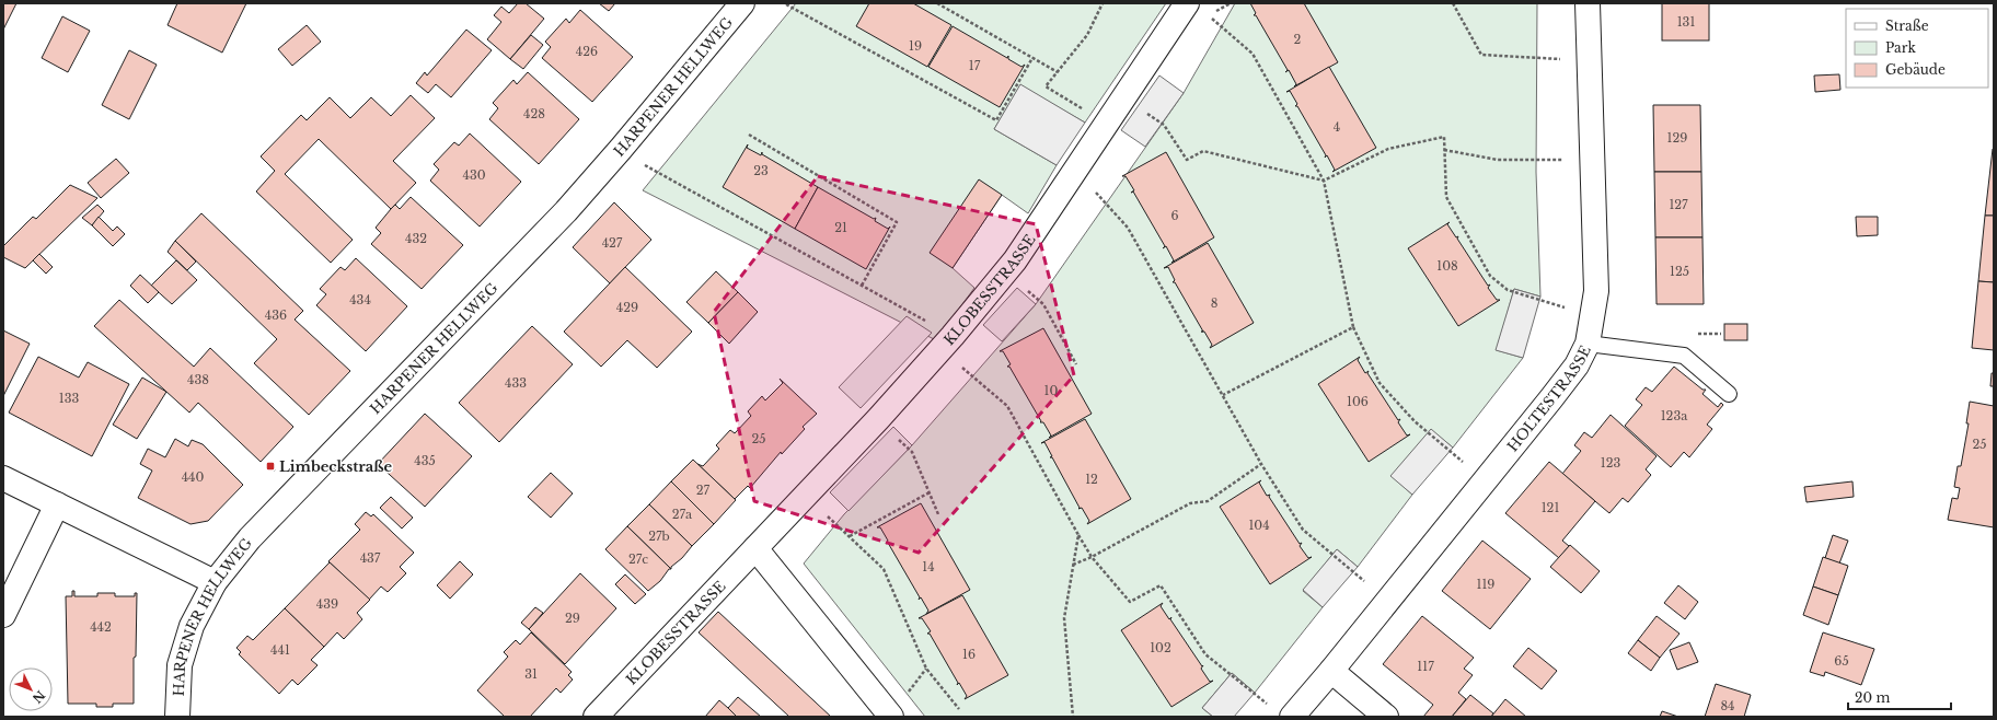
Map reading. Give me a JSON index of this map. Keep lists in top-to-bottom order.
{
  "streets": {
    "street": ["HARPENER HELLWEG", "KLOBESSTRASSE", "HOLTESTRASSE"]
  },
  "places": {
    "transit": ["Limbeckstraße"]
  },
  "house_numbers": [
    "131",
    "2",
    "19",
    "426",
    "17",
    "428",
    "4",
    "129",
    "23",
    "430",
    "127",
    "6",
    "21",
    "432",
    "427",
    "108",
    "125",
    "434",
    "8",
    "429",
    "436",
    "438",
    "433",
    "10",
    "133",
    "106",
    "123a",
    "25",
    "25",
    "435",
    "123",
    "440",
    "12",
    "27",
    "121",
    "27a",
    "104",
    "27b",
    "437",
    "27c",
    "14",
    "119",
    "439",
    "29",
    "442",
    "102",
    "441",
    "16",
    "65",
    "117",
    "31",
    "84"
  ],
  "legend": ["Straße", "Park", "Gebäude"],
  "scale_bar": "20 m",
  "north": "bottom right"
}
